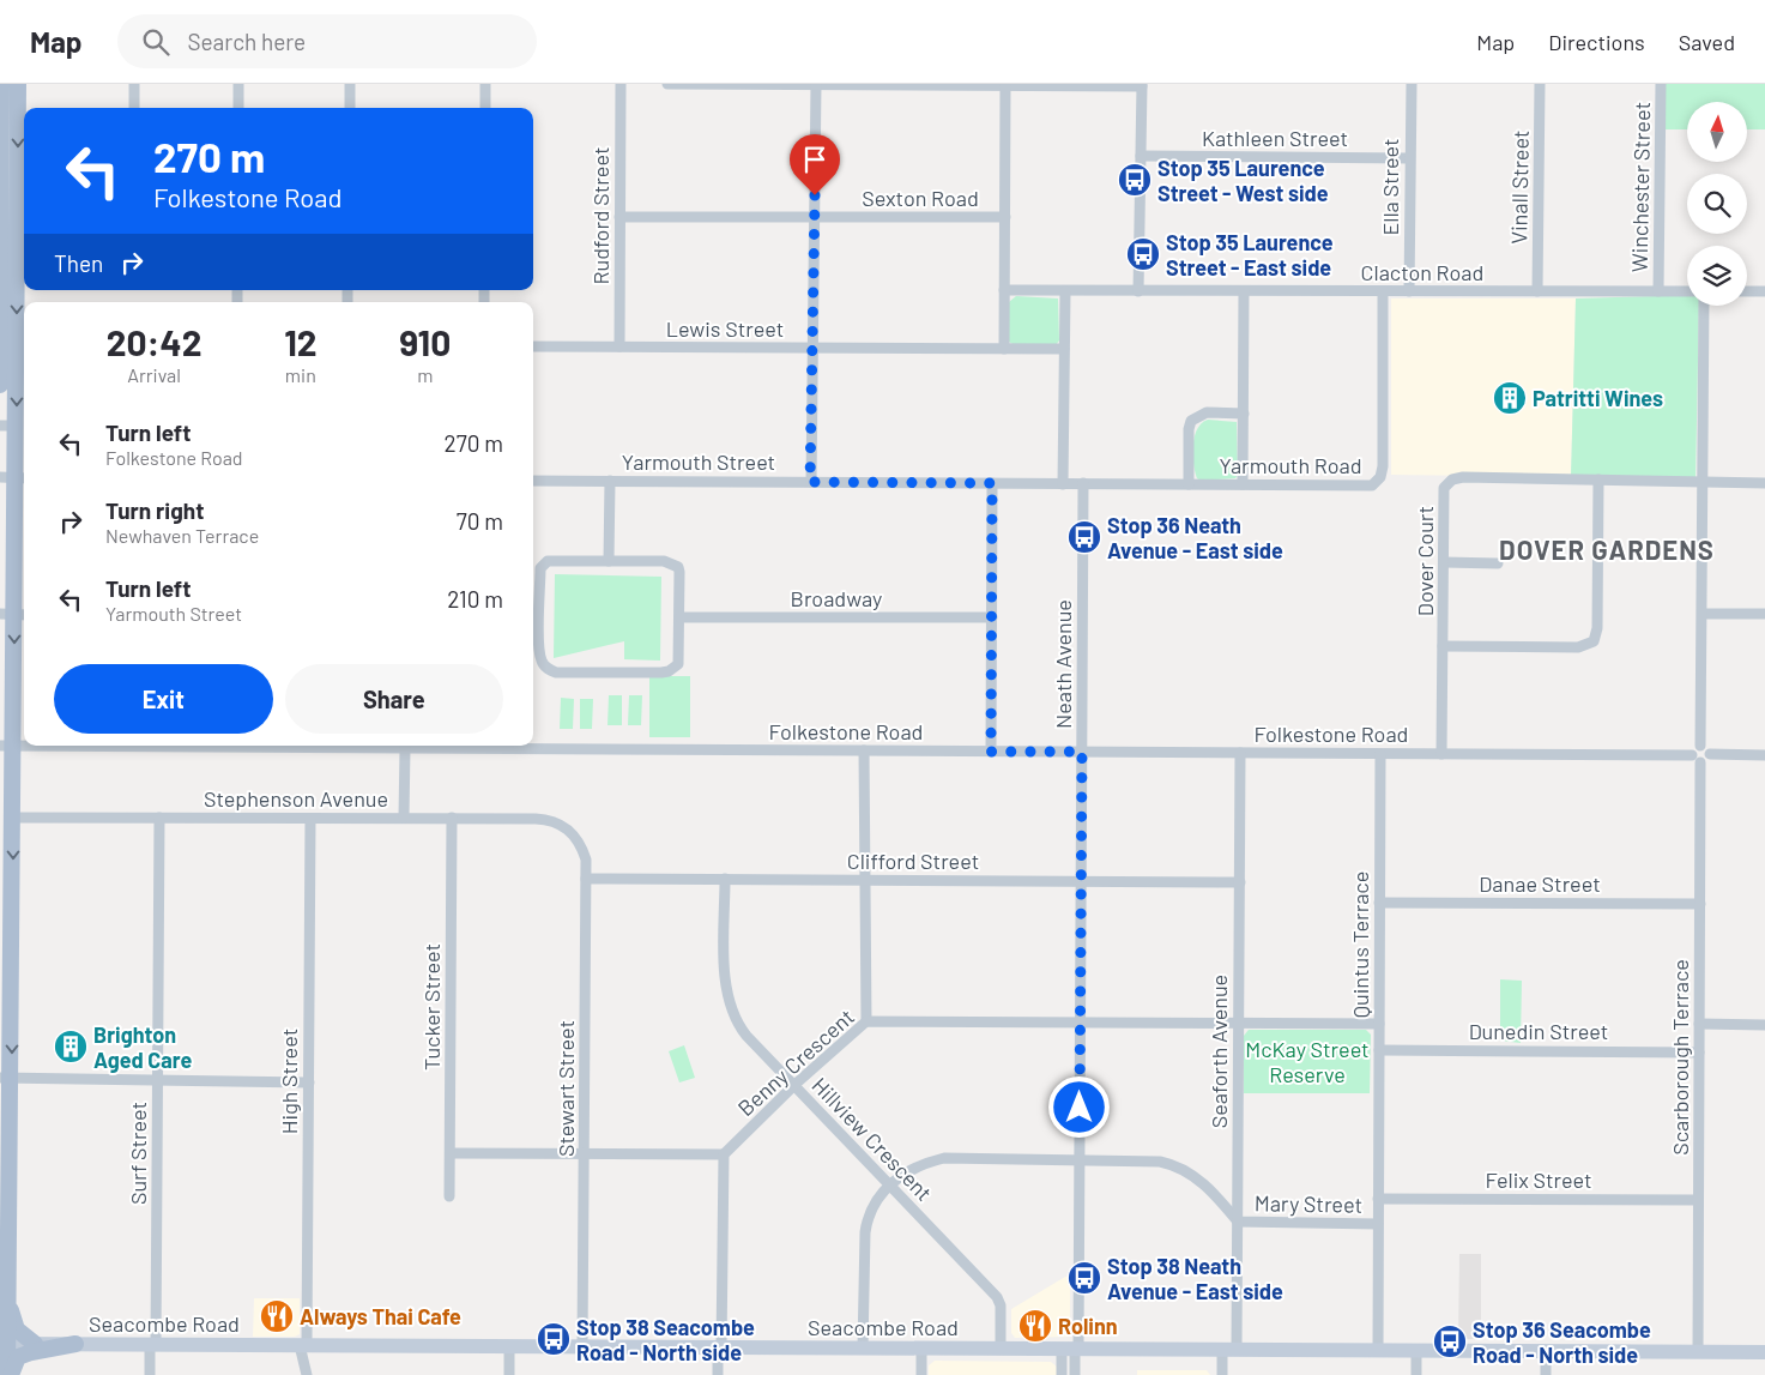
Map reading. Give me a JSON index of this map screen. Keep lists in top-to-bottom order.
{
  "streets": {
    "main road": ["Seacombe Road"],
    "street": [
      "Kathleen Street",
      "Ella Street",
      "Vinall Street",
      "Winchester Street",
      "Sexton Road",
      "Rudford Street",
      "Clacton Road",
      "Lewis Street",
      "Yarmouth Street",
      "Yarmouth Road",
      "Dover Court",
      "Broadway",
      "Neath Avenue",
      "Folkestone Road",
      "Stephenson Avenue",
      "Clifford Street",
      "Danae Street",
      "Quintus Terrace",
      "Tucker Street",
      "Dunedin Street",
      "Seaforth Avenue",
      "Scarborough Terrace",
      "Benny Crescent",
      "High Street",
      "Stewart Street",
      "Hillview Crescent",
      "Surf Street",
      "Felix Street",
      "Mary Street"
    ]
  },
  "crossings": [
    ["Kathleen Street", "Ella Street"],
    ["Ella Street", "Clacton Road"],
    ["Vinall Street", "Clacton Road"],
    ["Winchester Street", "Clacton Road"],
    ["Sexton Road", "Rudford Street"],
    ["Rudford Street", "Lewis Street"],
    ["Clacton Road", "Yarmouth Road"],
    ["Yarmouth Street", "Yarmouth Road"],
    ["Yarmouth Street", "Neath Avenue"],
    ["Yarmouth Road", "Neath Avenue"],
    ["Dover Court", "Folkestone Road"],
    ["Neath Avenue", "Folkestone Road"],
    ["Neath Avenue", "Clifford Street"],
    ["Neath Avenue", "Benny Crescent"],
    ["Neath Avenue", "Seacombe Road"],
    ["Folkestone Road", "Quintus Terrace"],
    ["Folkestone Road", "Seaforth Avenue"],
    ["Folkestone Road", "Scarborough Terrace"],
    ["Stephenson Avenue", "Tucker Street"],
    ["Stephenson Avenue", "High Street"],
    ["Stephenson Avenue", "Stewart Street"],
    ["Stephenson Avenue", "Surf Street"],
    ["Clifford Street", "Seaforth Avenue"],
    ["Clifford Street", "Stewart Street"],
    ["Clifford Street", "Hillview Crescent"],
    ["Danae Street", "Quintus Terrace"],
    ["Danae Street", "Scarborough Terrace"],
    ["Quintus Terrace", "Dunedin Street"],
    ["Quintus Terrace", "Benny Crescent"],
    ["Quintus Terrace", "Felix Street"],
    ["Quintus Terrace", "Mary Street"],
    ["Quintus Terrace", "Seacombe Road"],
    ["Dunedin Street", "Scarborough Terrace"],
    ["Seaforth Avenue", "Benny Crescent"],
    ["Seaforth Avenue", "Mary Street"],
    ["Seaforth Avenue", "Seacombe Road"],
    ["Scarborough Terrace", "Felix Street"],
    ["Scarborough Terrace", "Seacombe Road"],
    ["Benny Crescent", "Hillview Crescent"],
    ["High Street", "Seacombe Road"],
    ["Stewart Street", "Seacombe Road"],
    ["Hillview Crescent", "Seacombe Road"],
    ["Surf Street", "Seacombe Road"]
  ],
  "districts": ["DOVER GARDENS"],
  "parks": ["McKay Street Reserve"],
  "places": {
    "bus stop": [
      "Stop 35 Laurence Street - West side",
      "Stop 35 Laurence Street - East side",
      "Stop 36 Neath Avenue - East side",
      "Stop 38 Neath Avenue - East side",
      "Stop 38 Seacombe Road - North side",
      "Stop 36 Seacombe Road - North side"
    ],
    "building": ["Patritti Wines", "Brighton Aged Care"],
    "restaurant": ["Always Thai Cafe", "Rolinn"]
  },
  "north": "top",
  "page": {
    "header": "Map",
    "search": "Search here",
    "nav": ["Map", "Directions", "Saved"],
    "turn": ["270 m", "Folkestone Road"],
    "then": "Then",
    "eta": [
      "20:42",
      "Arrival",
      "12",
      "min",
      "910",
      "m"
    ],
    "list": [
      {
        "name": "Turn left",
        "note": "Folkestone Road",
        "value": "270 m"
      },
      {
        "name": "Turn right",
        "note": "Newhaven Terrace",
        "value": "70 m"
      },
      {
        "name": "Turn left",
        "note": "Yarmouth Street",
        "value": "210 m"
      }
    ],
    "buttons": ["Exit", "Share"]
  }
}
